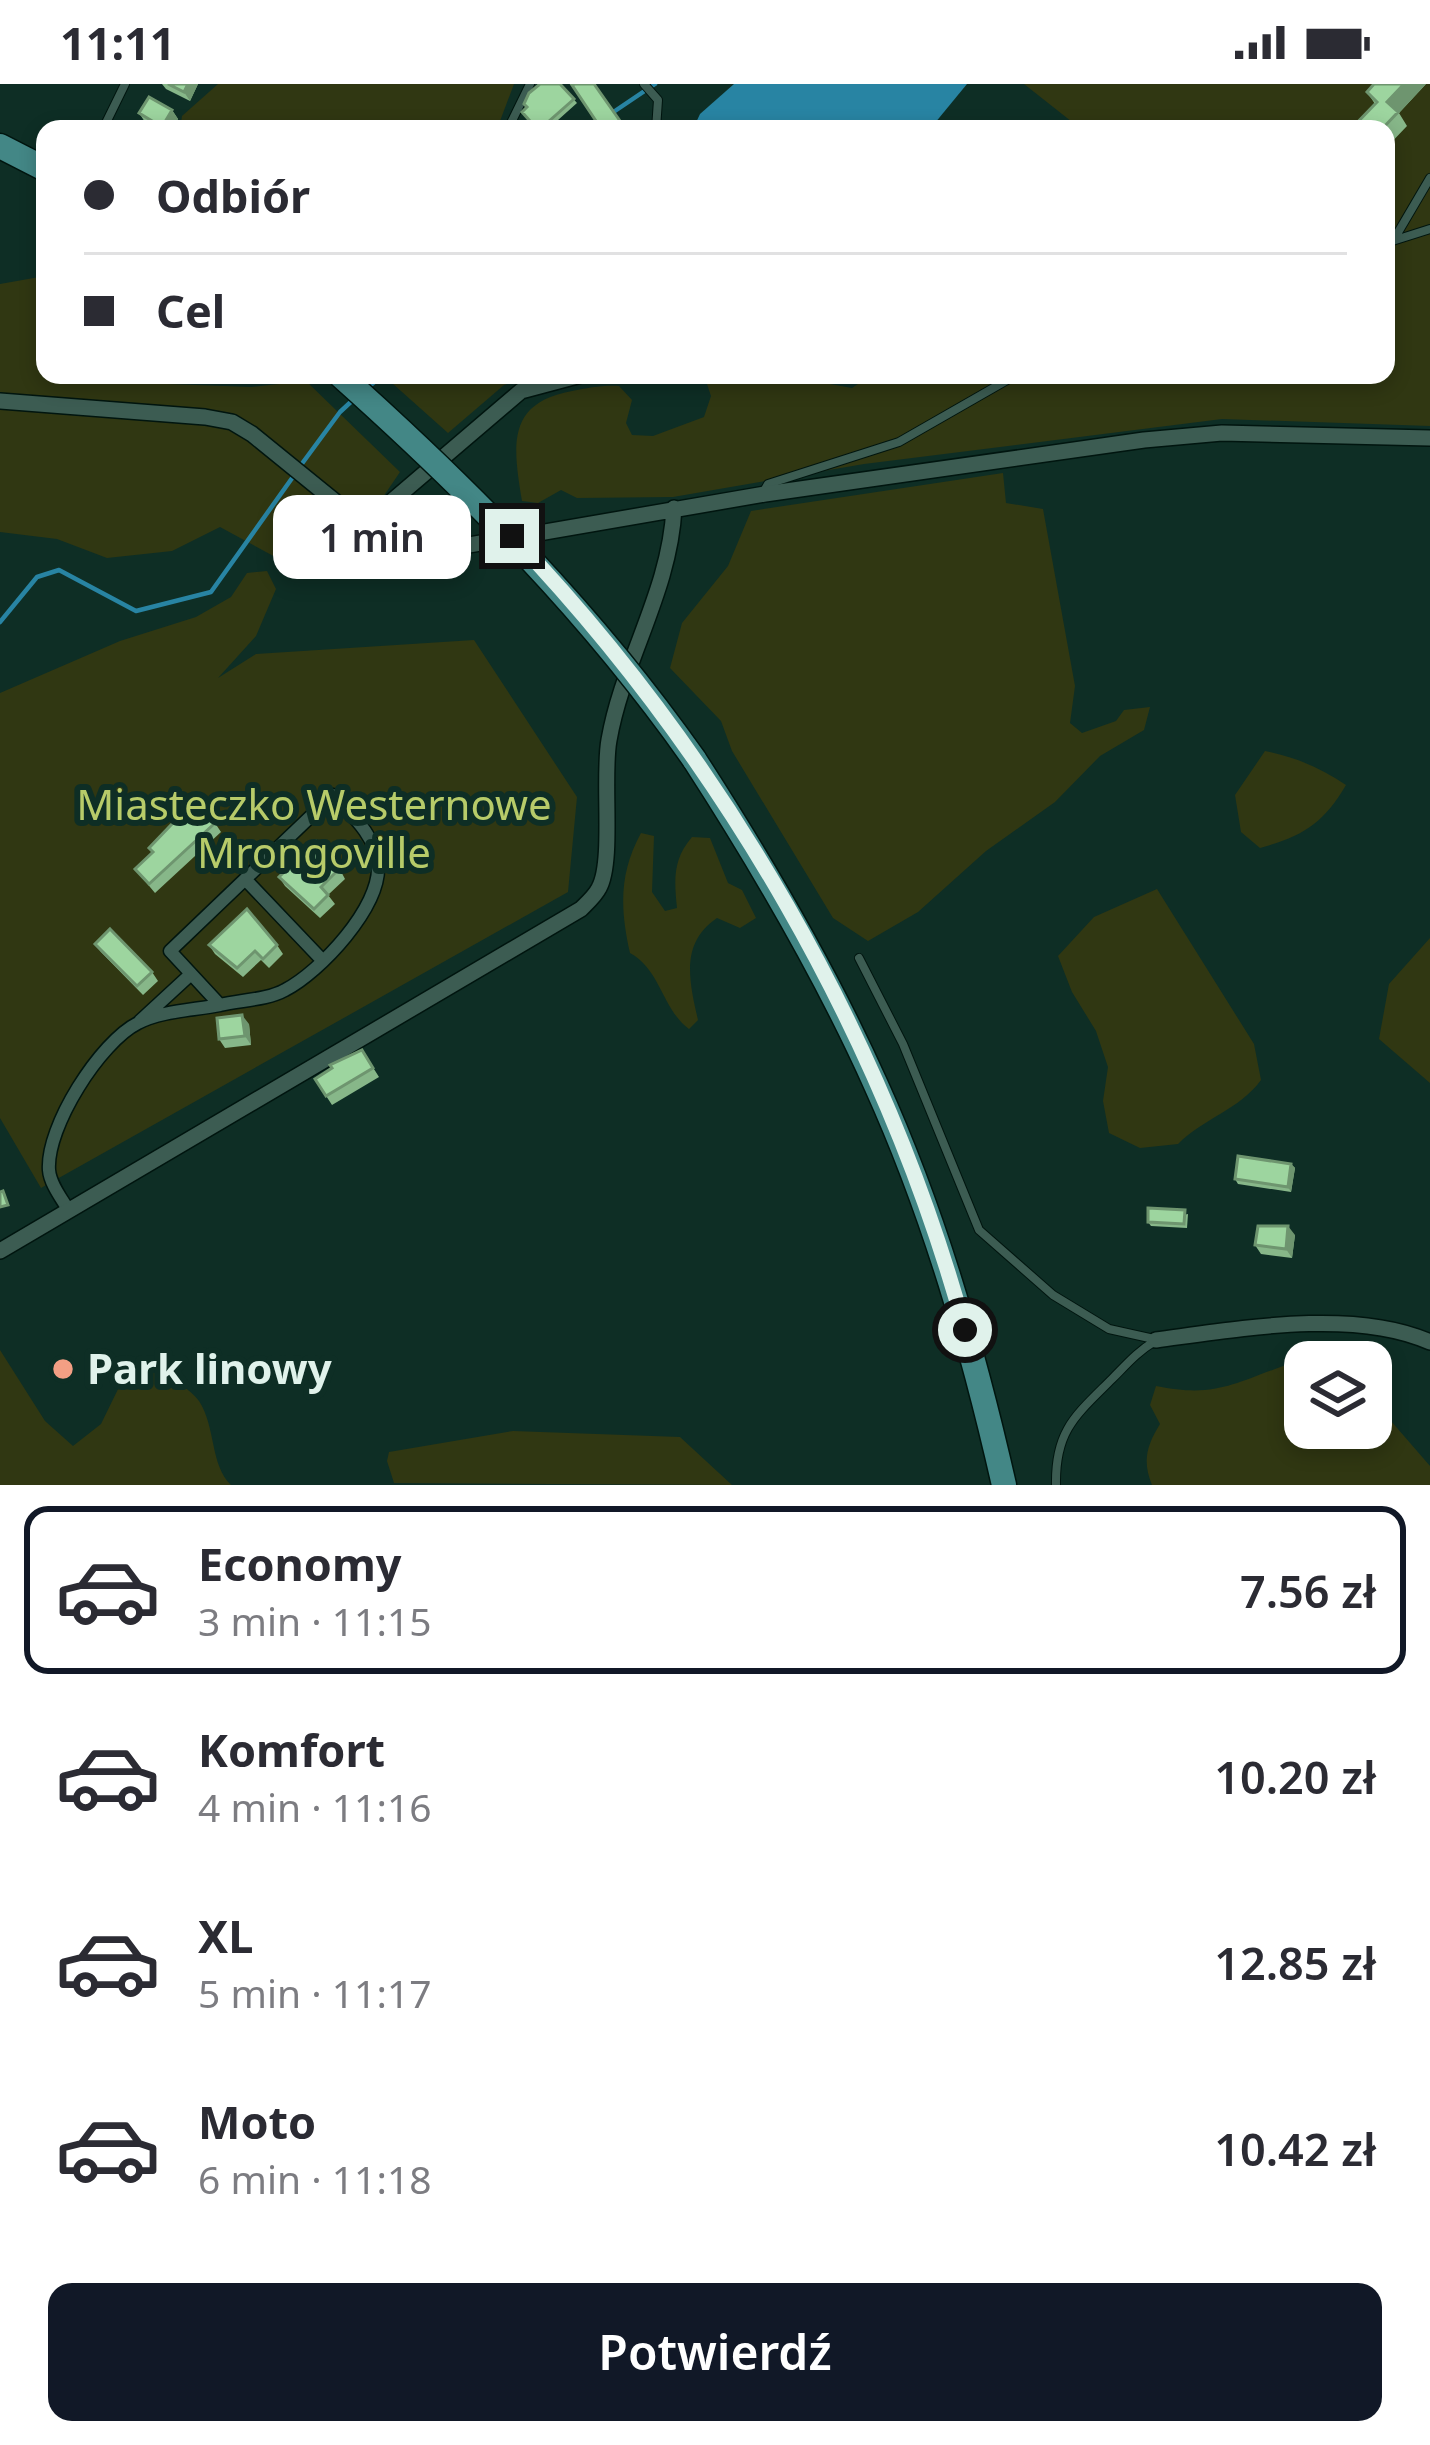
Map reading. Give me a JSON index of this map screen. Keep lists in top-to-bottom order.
{
  "parks": ["Miasteczko Westernowe Mrongoville"],
  "places": ["Park linowy"],
  "page": {
    "status": "11:11",
    "banner": ["Odbiór", "Cel"],
    "bubble": "1 min",
    "list": [
      {
        "name": "Economy",
        "note": "3 min · 11:15",
        "value": "7.56 zł"
      },
      {
        "name": "Komfort",
        "note": "4 min · 11:16",
        "value": "10.20 zł"
      },
      {
        "name": "XL",
        "note": "5 min · 11:17",
        "value": "12.85 zł"
      },
      {
        "name": "Moto",
        "note": "6 min · 11:18",
        "value": "10.42 zł"
      }
    ],
    "buttons": "Potwierdź"
  }
}
